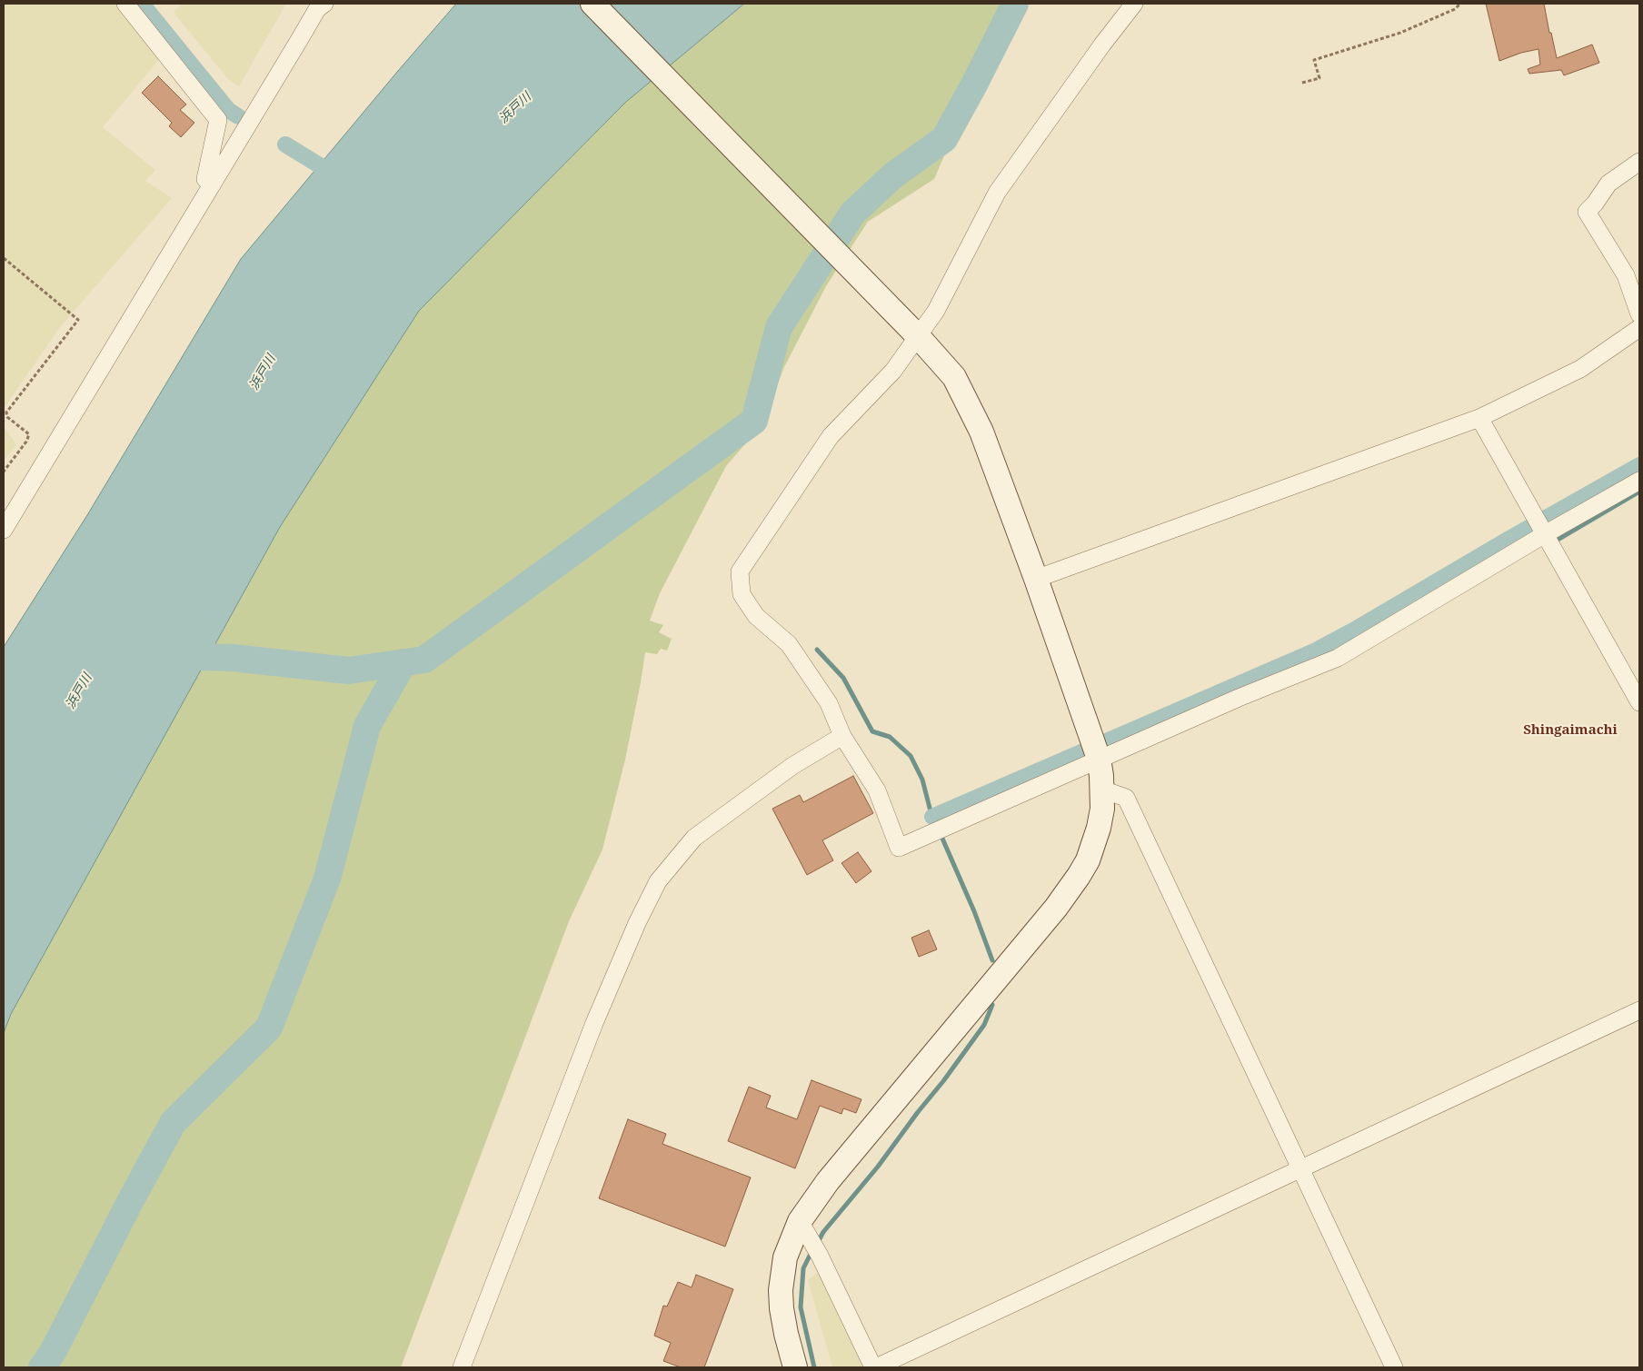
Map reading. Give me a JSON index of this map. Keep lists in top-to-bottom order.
{
  "districts": ["Shingaimachi"],
  "water": ["浜戸川"]
}
